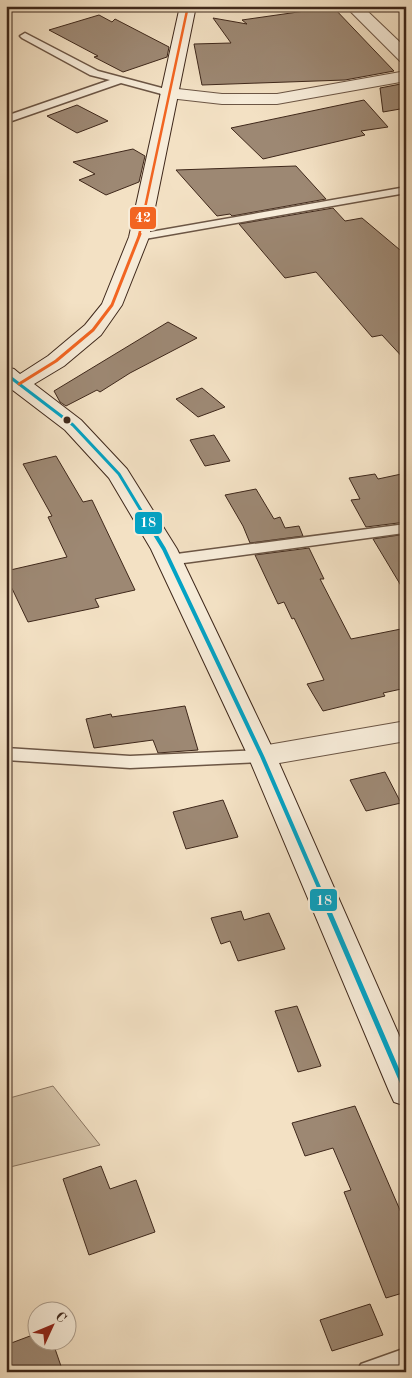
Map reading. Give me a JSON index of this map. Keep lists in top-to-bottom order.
{
  "lines": ["transit line 42", "transit line 18"],
  "north": "top right"
}
